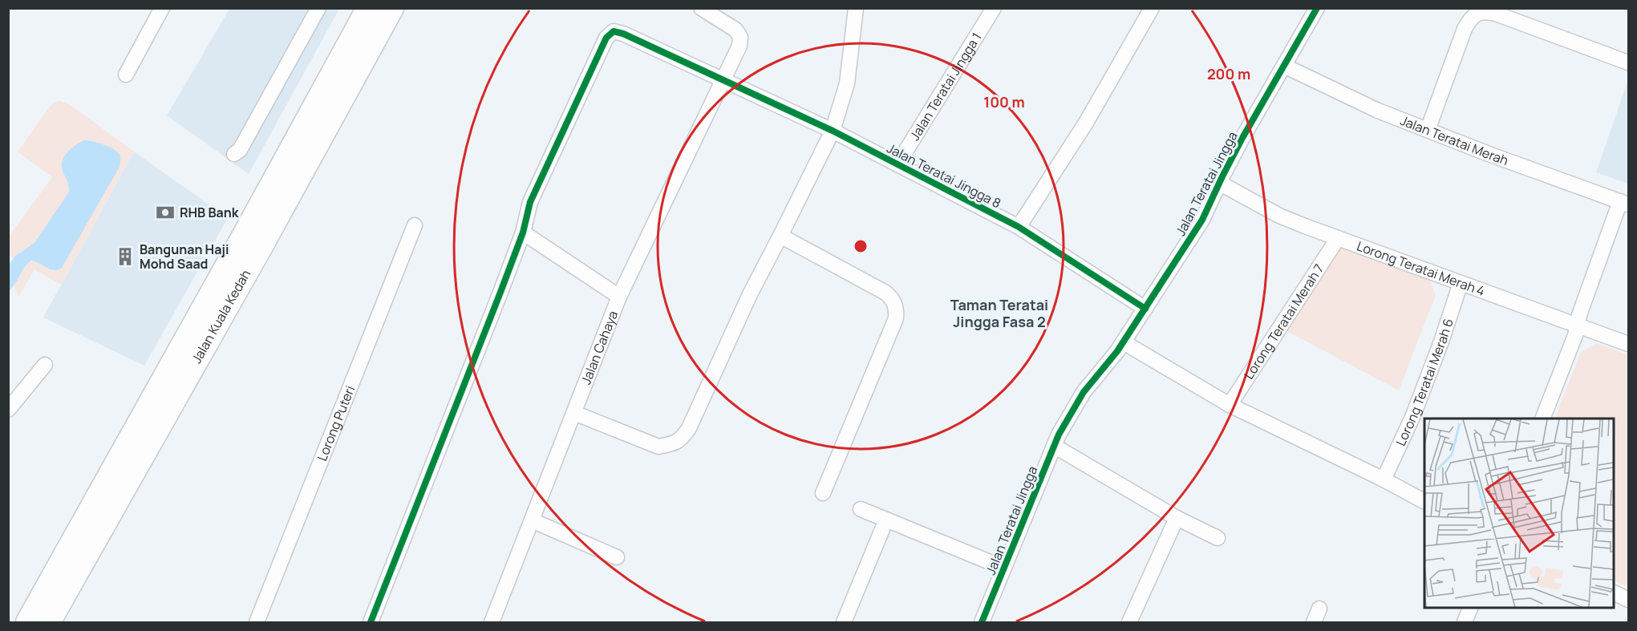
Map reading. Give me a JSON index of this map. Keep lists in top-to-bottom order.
{
  "streets": {
    "main road": ["Jalan Kuala Kedah"],
    "street": [
      "Jalan Teratai Jingga 1",
      "Jalan Teratai Merah",
      "Jalan Teratai Jingga 8",
      "Jalan Teratai Jingga",
      "Lorong Teratai Merah 4",
      "Lorong Teratai Merah 7",
      "Jalan Cahaya",
      "Lorong Teratai Merah 6",
      "Lorong Puteri"
    ]
  },
  "crossings": [
    ["Jalan Teratai Jingga 1", "Jalan Teratai Jingga 8"],
    ["Jalan Teratai Merah", "Jalan Teratai Jingga"],
    ["Jalan Teratai Jingga 8", "Jalan Teratai Jingga"],
    ["Jalan Teratai Jingga 8", "Jalan Cahaya"],
    ["Jalan Teratai Jingga", "Lorong Teratai Merah 4"],
    ["Lorong Teratai Merah 4", "Lorong Teratai Merah 7"],
    ["Lorong Teratai Merah 4", "Lorong Teratai Merah 6"]
  ],
  "districts": ["Taman Teratai Jingga Fasa 2"],
  "places": {
    "bank": ["RHB Bank"],
    "building": ["Bangunan Haji Mohd Saad"]
  },
  "rings": ["200 m", "100 m"]
}
